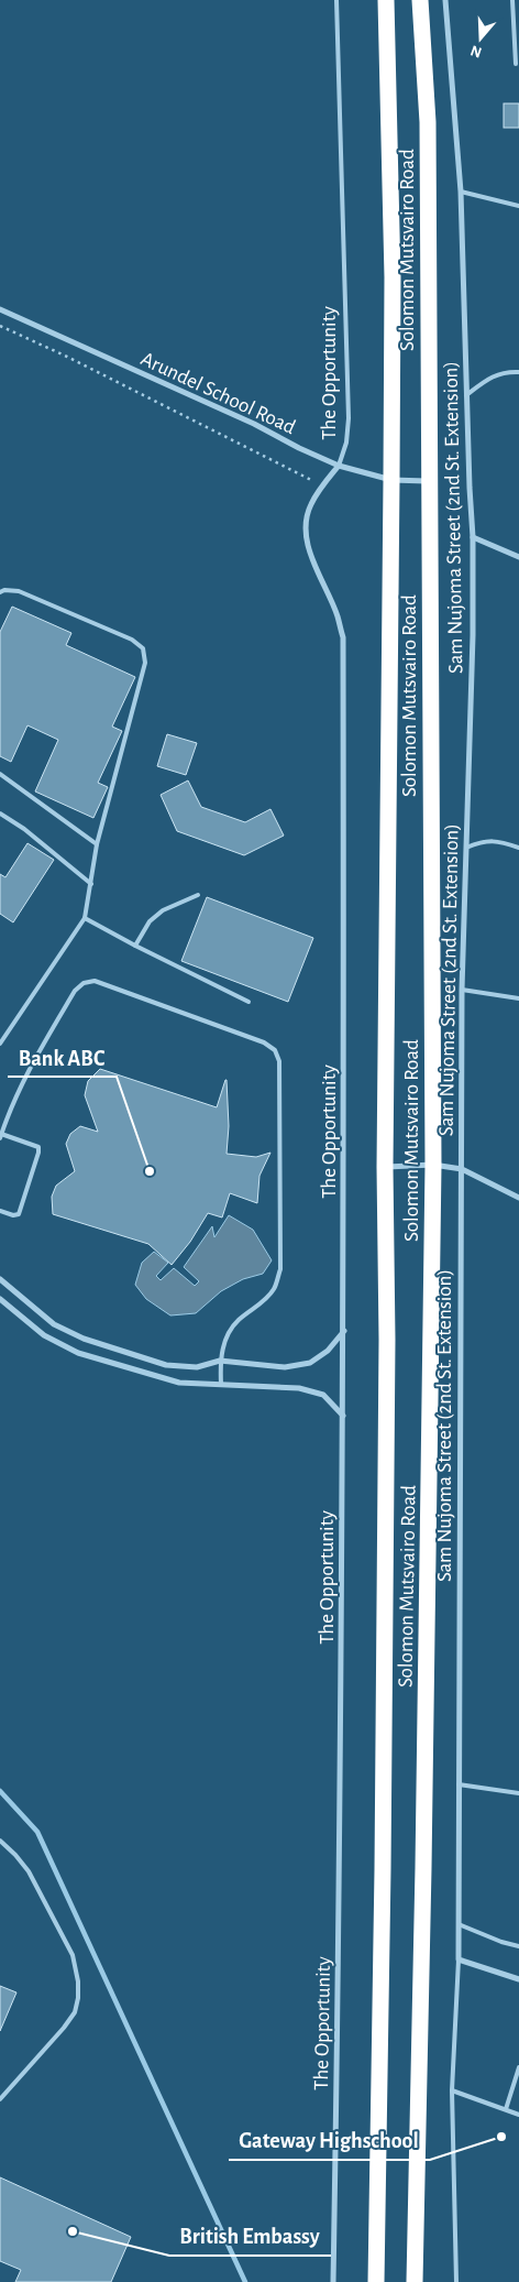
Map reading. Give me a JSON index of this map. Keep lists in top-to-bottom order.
{
  "streets": {
    "highway": ["Solomon Mutsvairo Road"],
    "street": ["The Opportunity", "Arundel School Road", "Sam Nujoma Street (2nd St. Extension)"]
  },
  "crossings": [
    ["Solomon Mutsvairo Road", "Arundel School Road"],
    ["The Opportunity", "Arundel School Road"]
  ],
  "places": ["Bank ABC", "Gateway Highschool", "British Embassy"],
  "north": "bottom"
}
